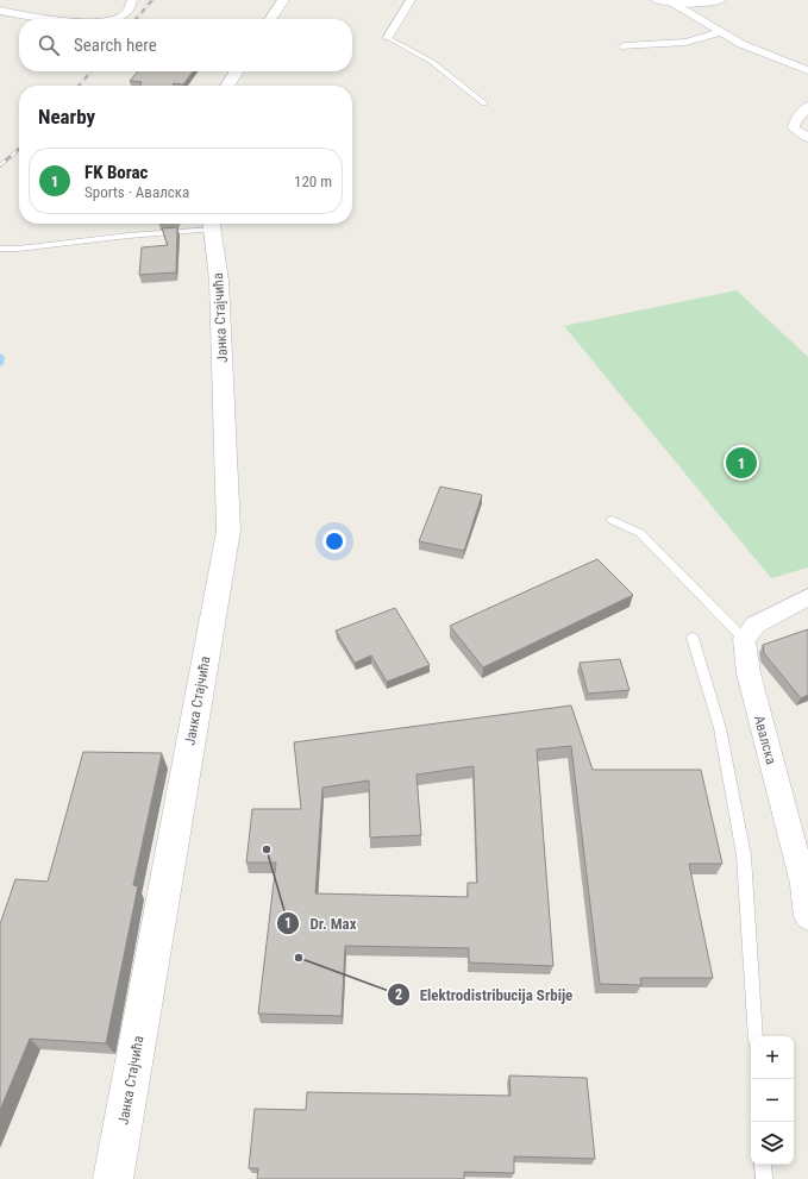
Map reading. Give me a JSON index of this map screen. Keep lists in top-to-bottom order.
{
  "streets": {
    "street": ["Јанка Стајчића", "Авалска"]
  },
  "places": ["Dr. Max", "Elektrodistribucija Srbije"],
  "page": {
    "search": "Search here",
    "heading": "Nearby",
    "list": [
      {
        "mark": "1",
        "name": "FK Borac",
        "note": "Sports · Авалска",
        "value": "120 m"
      }
    ],
    "pins": "1",
    "map_buttons": ["+", "−"]
  }
}
